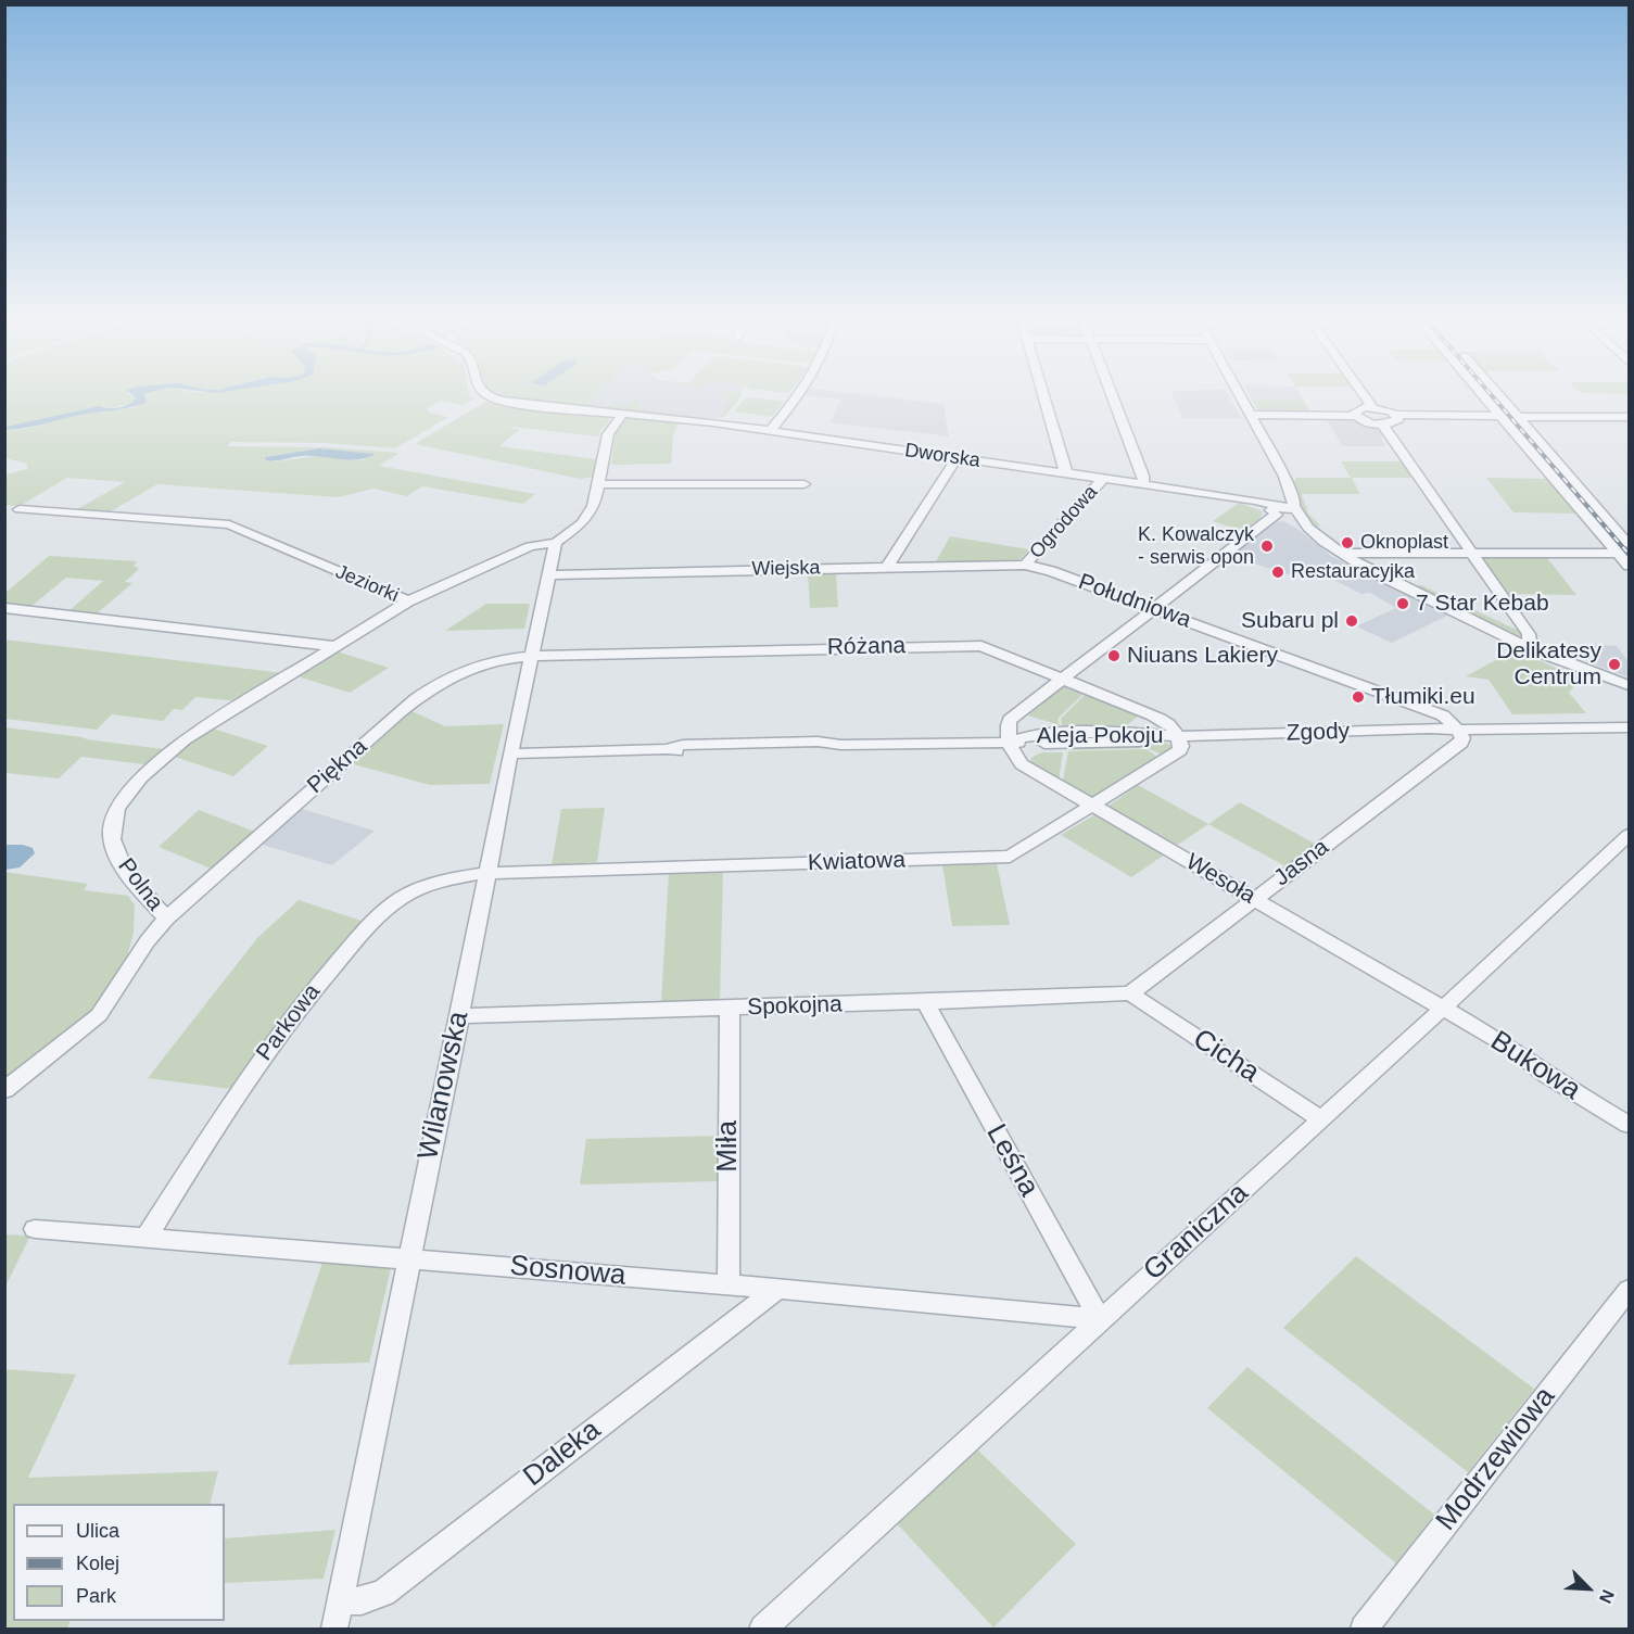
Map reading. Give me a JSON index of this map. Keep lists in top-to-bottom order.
{
  "streets": {
    "street": [
      "Dworska",
      "Ogrodowa",
      "Wiejska",
      "Jeziorki",
      "Południowa",
      "Różana",
      "Zgody",
      "Aleja Pokoju",
      "Piękna",
      "Kwiatowa",
      "Jasna",
      "Wesoła",
      "Polna",
      "Spokojna",
      "Parkowa",
      "Cicha",
      "Bukowa",
      "Wilanowska",
      "Miła",
      "Leśna",
      "Graniczna",
      "Sosnowa",
      "Daleka",
      "Modrzewiowa"
    ]
  },
  "crossings": [
    ["Dworska", "Ogrodowa"],
    ["Dworska", "Jeziorki"],
    ["Ogrodowa", "Wiejska"],
    ["Ogrodowa", "Południowa"],
    ["Wiejska", "Południowa"],
    ["Wiejska", "Wilanowska"],
    ["Jeziorki", "Polna"],
    ["Jeziorki", "Wilanowska"],
    ["Południowa", "Zgody"],
    ["Południowa", "Jasna"],
    ["Różana", "Zgody"],
    ["Różana", "Aleja Pokoju"],
    ["Różana", "Piękna"],
    ["Różana", "Wilanowska"],
    ["Zgody", "Aleja Pokoju"],
    ["Zgody", "Jasna"],
    ["Aleja Pokoju", "Wesoła"],
    ["Aleja Pokoju", "Wilanowska"],
    ["Piękna", "Polna"],
    ["Piękna", "Wilanowska"],
    ["Kwiatowa", "Wesoła"],
    ["Kwiatowa", "Parkowa"],
    ["Kwiatowa", "Wilanowska"],
    ["Jasna", "Wesoła"],
    ["Jasna", "Spokojna"],
    ["Jasna", "Cicha"],
    ["Wesoła", "Bukowa"],
    ["Wesoła", "Graniczna"],
    ["Spokojna", "Cicha"],
    ["Spokojna", "Wilanowska"],
    ["Spokojna", "Miła"],
    ["Spokojna", "Leśna"],
    ["Parkowa", "Wilanowska"],
    ["Parkowa", "Sosnowa"],
    ["Cicha", "Graniczna"],
    ["Bukowa", "Graniczna"],
    ["Wilanowska", "Sosnowa"],
    ["Wilanowska", "Daleka"],
    ["Miła", "Sosnowa"],
    ["Leśna", "Graniczna"],
    ["Leśna", "Sosnowa"],
    ["Graniczna", "Sosnowa"],
    ["Sosnowa", "Daleka"]
  ],
  "places": [
    "Oknoplast",
    "K. Kowalczyk - serwis opon",
    "Restauracyjka",
    "7 Star Kebab",
    "Subaru pl",
    "Niuans Lakiery",
    "Delikatesy Centrum",
    "Tłumiki.eu"
  ],
  "legend": ["Ulica", "Kolej", "Park"],
  "north": "bottom right"
}
